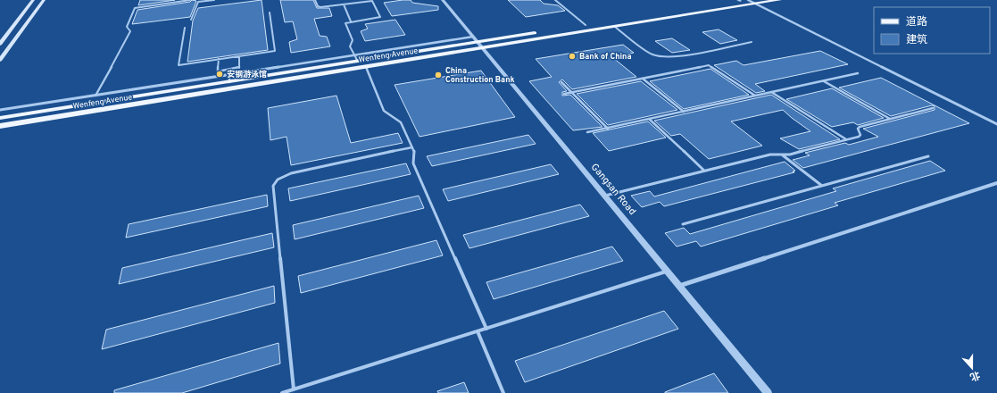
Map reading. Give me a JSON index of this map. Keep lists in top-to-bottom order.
{
  "streets": {
    "main road": ["Wenfeng Avenue"],
    "street": ["Gangsan Road"]
  },
  "crossings": [
    ["Wenfeng Avenue", "Gangsan Road"]
  ],
  "places": ["Bank of China", "安钢游泳馆", "China Construction Bank"],
  "legend": ["道路", "建筑"],
  "north": "bottom"
}
